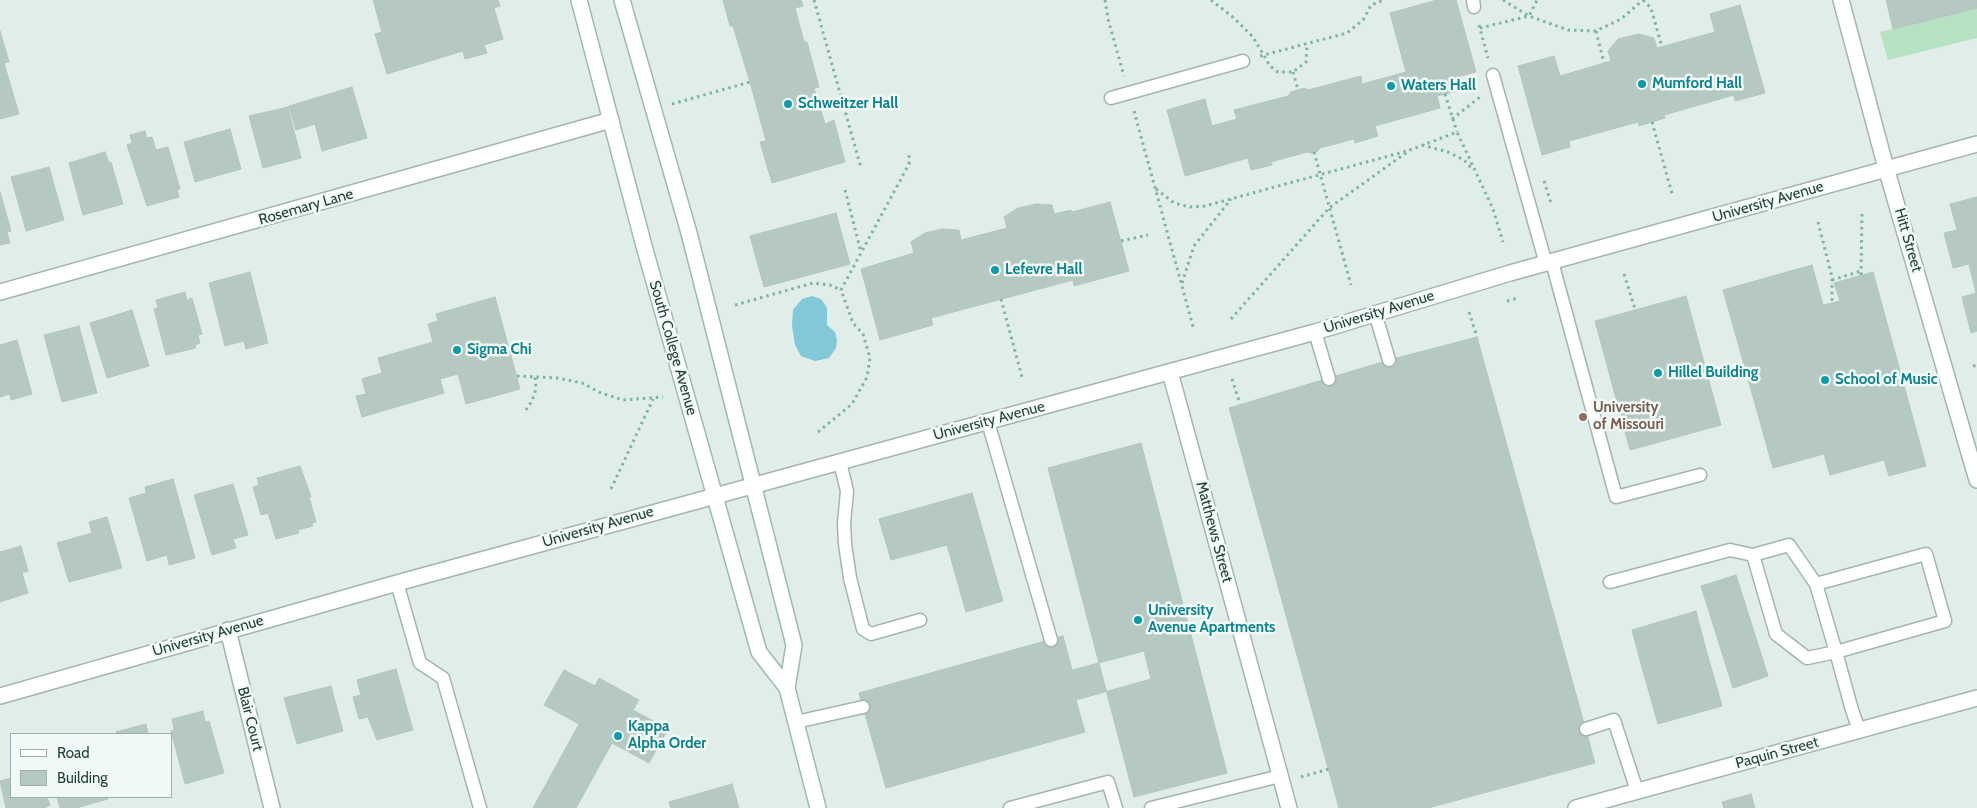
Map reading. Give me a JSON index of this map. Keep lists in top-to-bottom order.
{
  "streets": {
    "street": [
      "University Avenue",
      "Rosemary Lane",
      "Hitt Street",
      "South College Avenue",
      "Matthews Street",
      "Blair Court",
      "Paquin Street"
    ]
  },
  "crossings": [
    ["University Avenue", "Hitt Street"],
    ["University Avenue", "South College Avenue"],
    ["University Avenue", "Matthews Street"],
    ["University Avenue", "Blair Court"],
    ["Rosemary Lane", "South College Avenue"]
  ],
  "places": [
    "Mumford Hall",
    "Waters Hall",
    "Schweitzer Hall",
    "Lefevre Hall",
    "Sigma Chi",
    "Hillel Building",
    "School of Music",
    "University of Missouri",
    "University Avenue Apartments",
    "Kappa Alpha Order"
  ],
  "legend": ["Road", "Building"]
}
